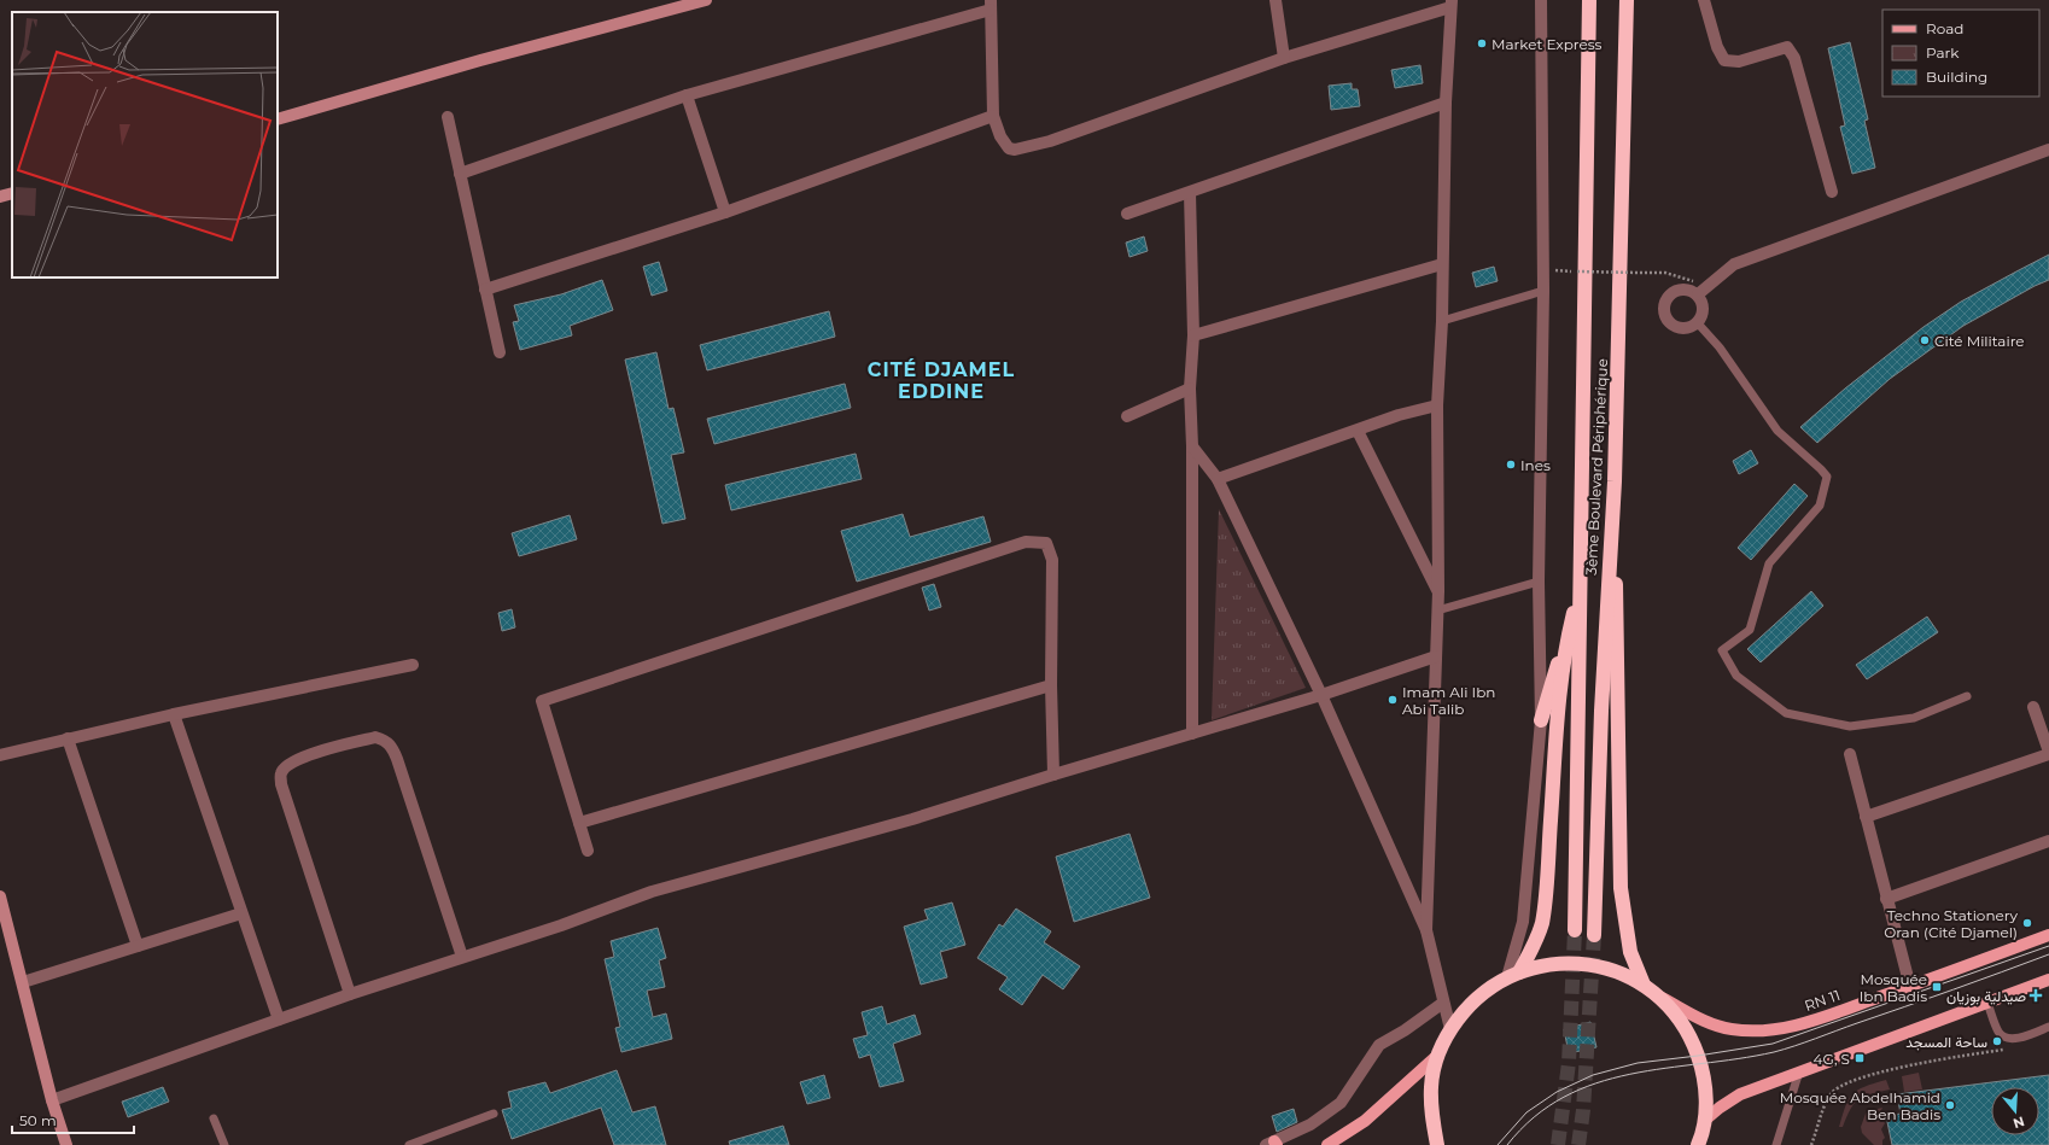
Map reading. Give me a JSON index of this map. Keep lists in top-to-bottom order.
{
  "streets": {
    "highway": ["3ème Boulevard Périphérique"],
    "main road": ["RN 11"]
  },
  "districts": ["CITÉ DJAMEL EDDINE"],
  "places": {
    "other": [
      "Market Express",
      "Cité Militaire",
      "Ines",
      "Imam Ali Ibn Abi Talib",
      "Techno Stationery Oran (Cité Djamel)",
      "ساحة المسجد",
      "Mosquée Abdelhamid Ben Badis"
    ],
    "transit": ["Mosquée Ibn Badis", "4G, S"],
    "health": ["صيدلية بوزيان"]
  },
  "legend": ["Road", "Park", "Building"],
  "scale_bar": "50 m",
  "north": "bottom"
}
